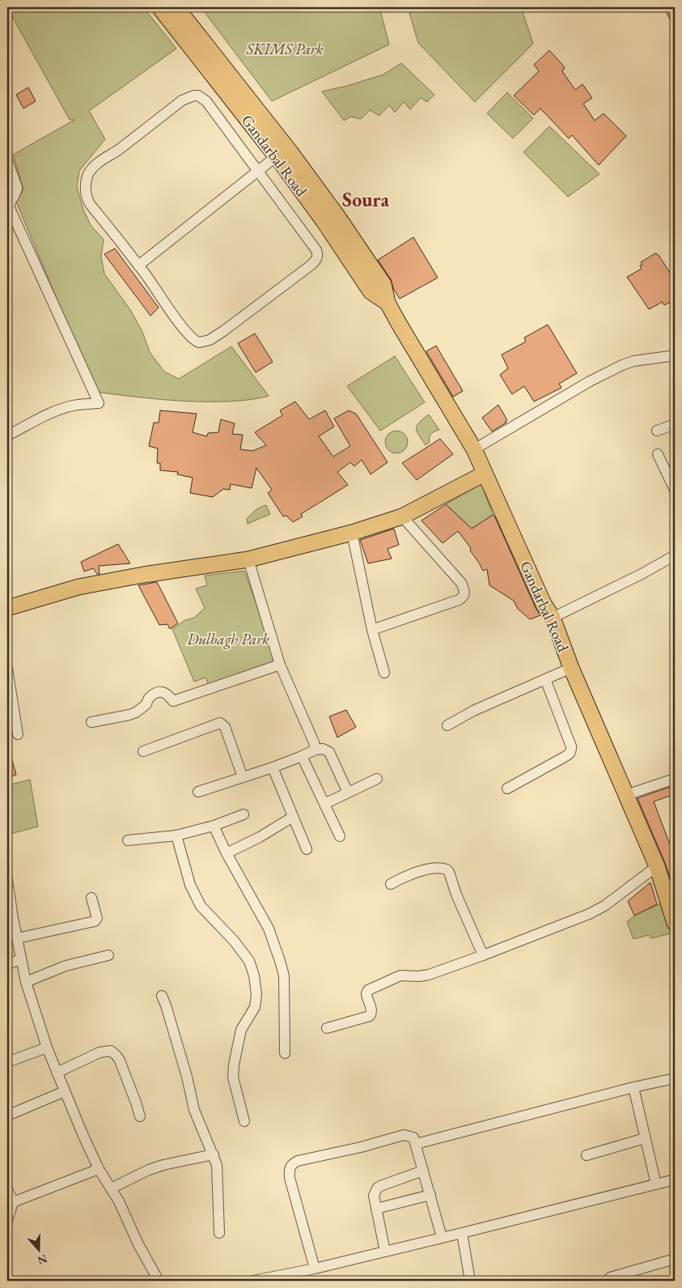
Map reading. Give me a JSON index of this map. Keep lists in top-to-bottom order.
{
  "streets": {
    "main road": ["Gandarbal Road"]
  },
  "districts": ["Soura"],
  "parks": ["SKIMS Park", "Dulbagh Park"],
  "north": "bottom"
}
